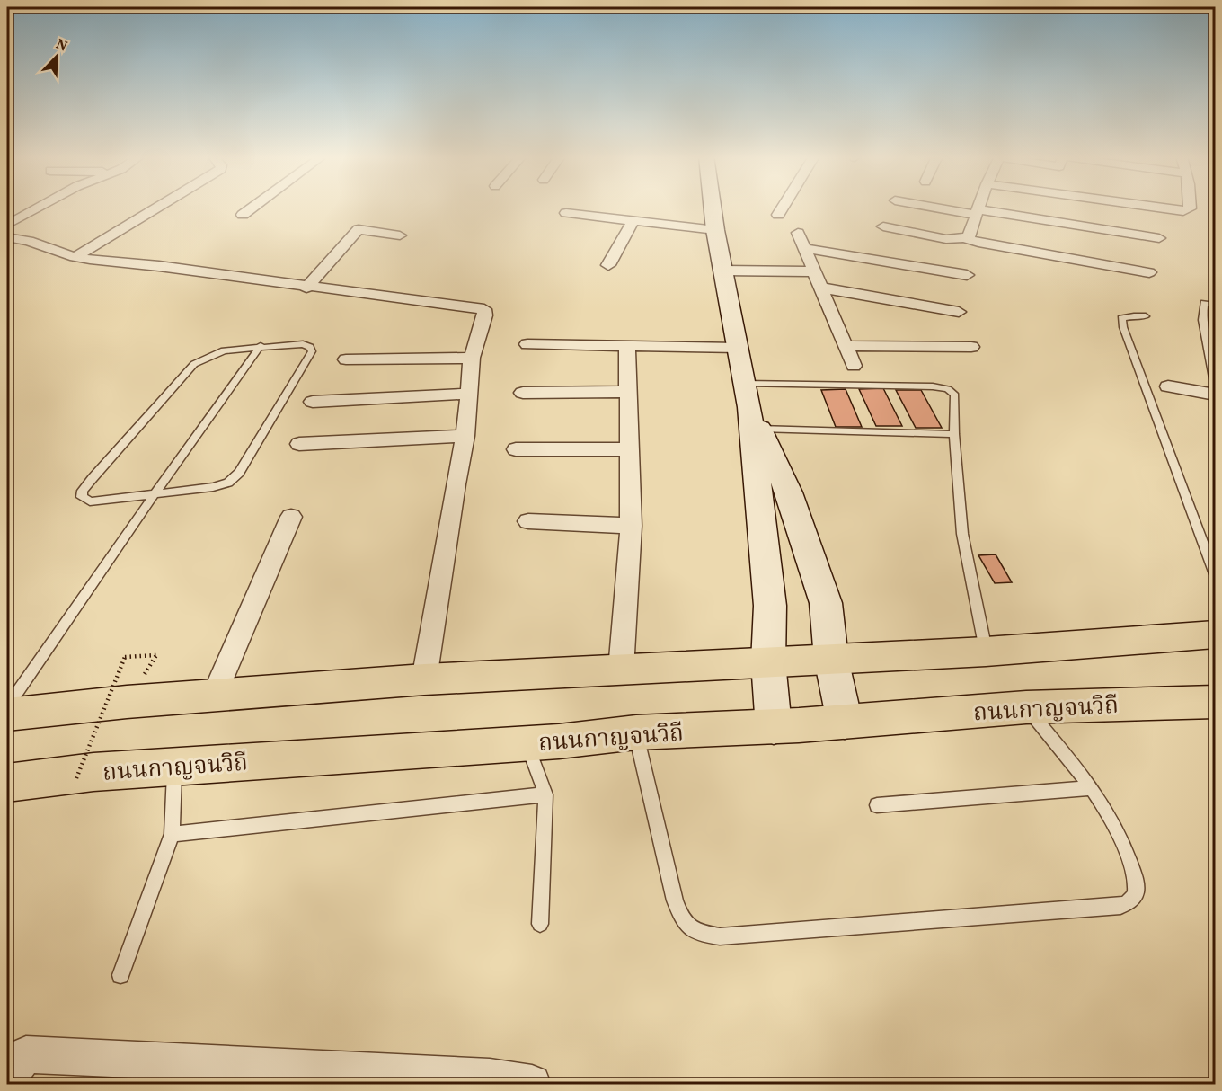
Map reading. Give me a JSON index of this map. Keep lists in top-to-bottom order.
{
  "streets": {
    "main road": ["ถนนกาญจนวิถี"]
  },
  "north": "top right"
}
